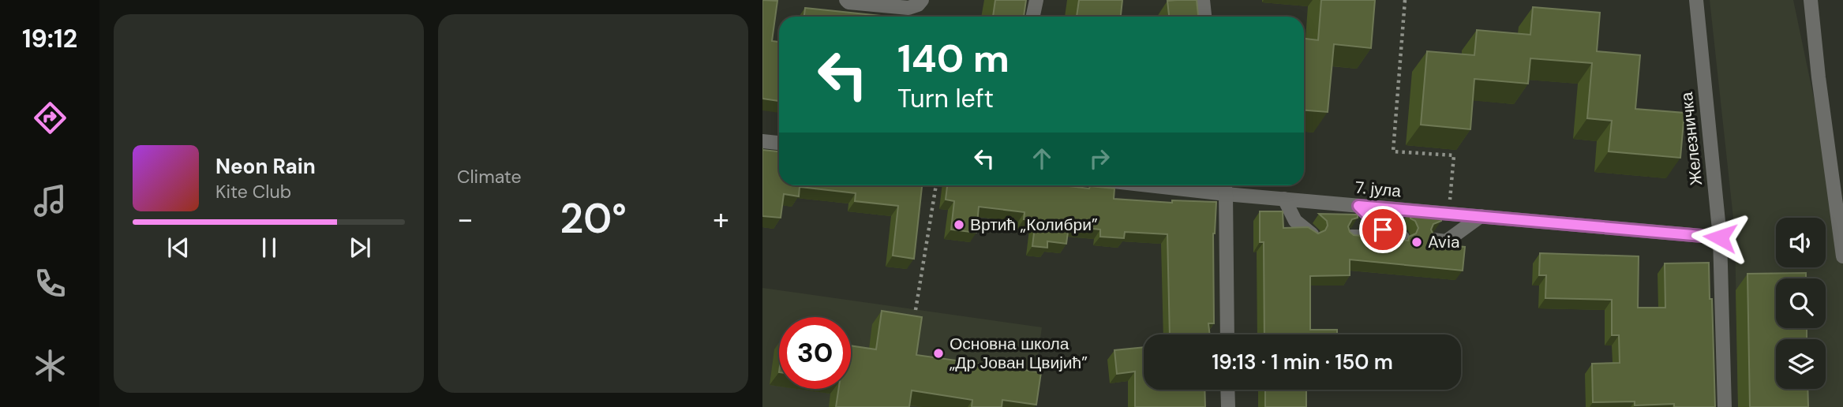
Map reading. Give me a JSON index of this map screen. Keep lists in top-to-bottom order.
{
  "streets": {
    "street": ["Железничка", "7. јула"]
  },
  "crossings": [
    ["Железничка", "7. јула"]
  ],
  "places": ["Вртић „Колибри”", "Avia", "Основна школа „Др Јован Цвијић”"],
  "page": {
    "tabs": "19:12",
    "tile": "Climate",
    "turn": ["140 m", "Turn left"],
    "song": ["Neon Rain", "Kite Club"],
    "heat": ["−", "20°", "+"],
    "limit": "30",
    "trip": "19:13 · 1 min · 150 m"
  }
}
